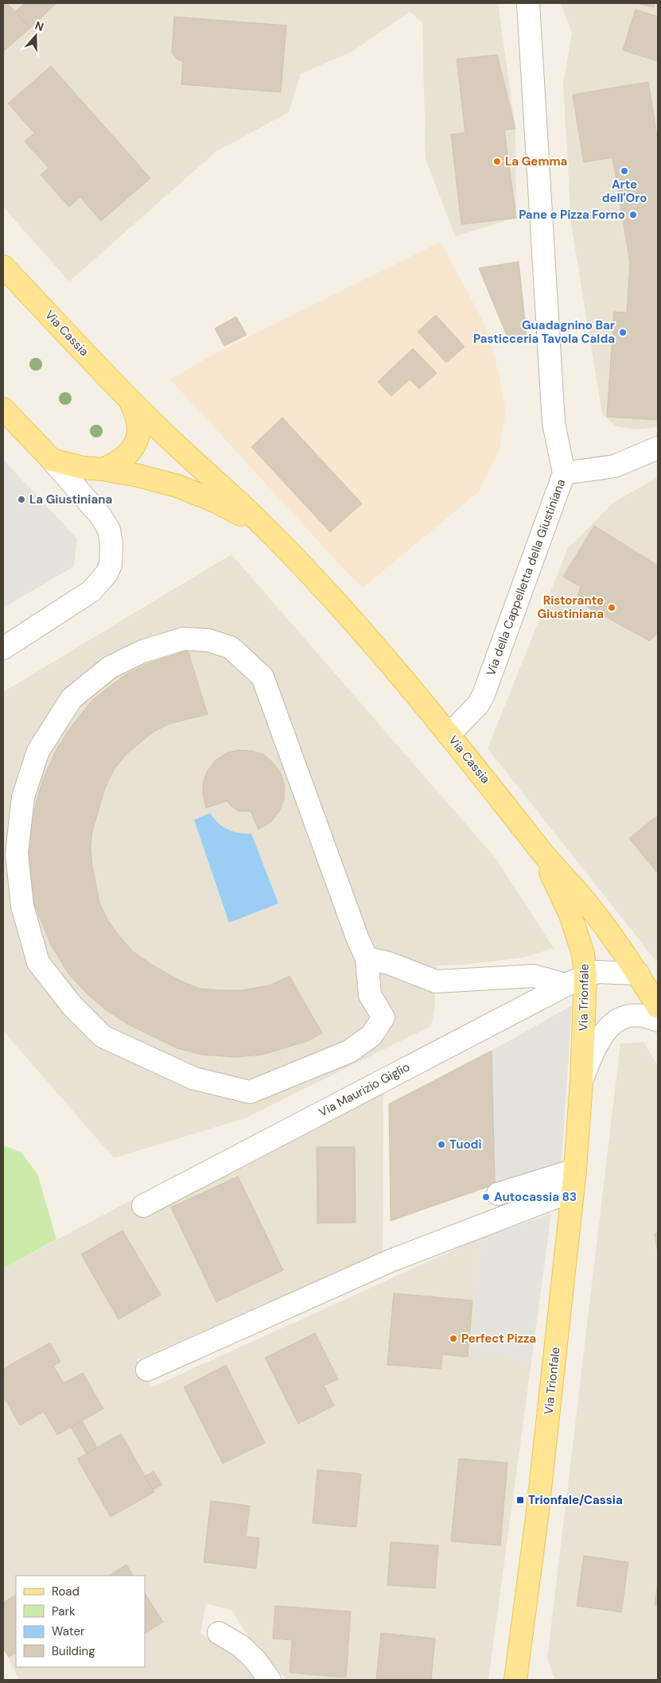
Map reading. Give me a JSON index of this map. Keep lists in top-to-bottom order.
{
  "streets": {
    "main road": ["Via Cassia", "Via Trionfale"],
    "street": ["Via della Cappelletta della Giustiniana", "Via Maurizio Giglio"]
  },
  "crossings": [
    ["Via Cassia", "Via della Cappelletta della Giustiniana"],
    ["Via Cassia", "Via Trionfale"],
    ["Via Cassia", "Via Maurizio Giglio"],
    ["Via Trionfale", "Via Maurizio Giglio"]
  ],
  "places": {
    "other": [
      "La Gemma",
      "Arte dell'Oro",
      "Pane e Pizza Forno",
      "Guadagnino Bar Pasticceria Tavola Calda",
      "La Giustiniana",
      "Ristorante Giustiniana",
      "Tuodì",
      "Autocassia 83",
      "Perfect Pizza"
    ],
    "transit": ["Trionfale/Cassia"]
  },
  "legend": [
    "Road",
    "Park",
    "Water",
    "Building"
  ],
  "north": "top"
}
